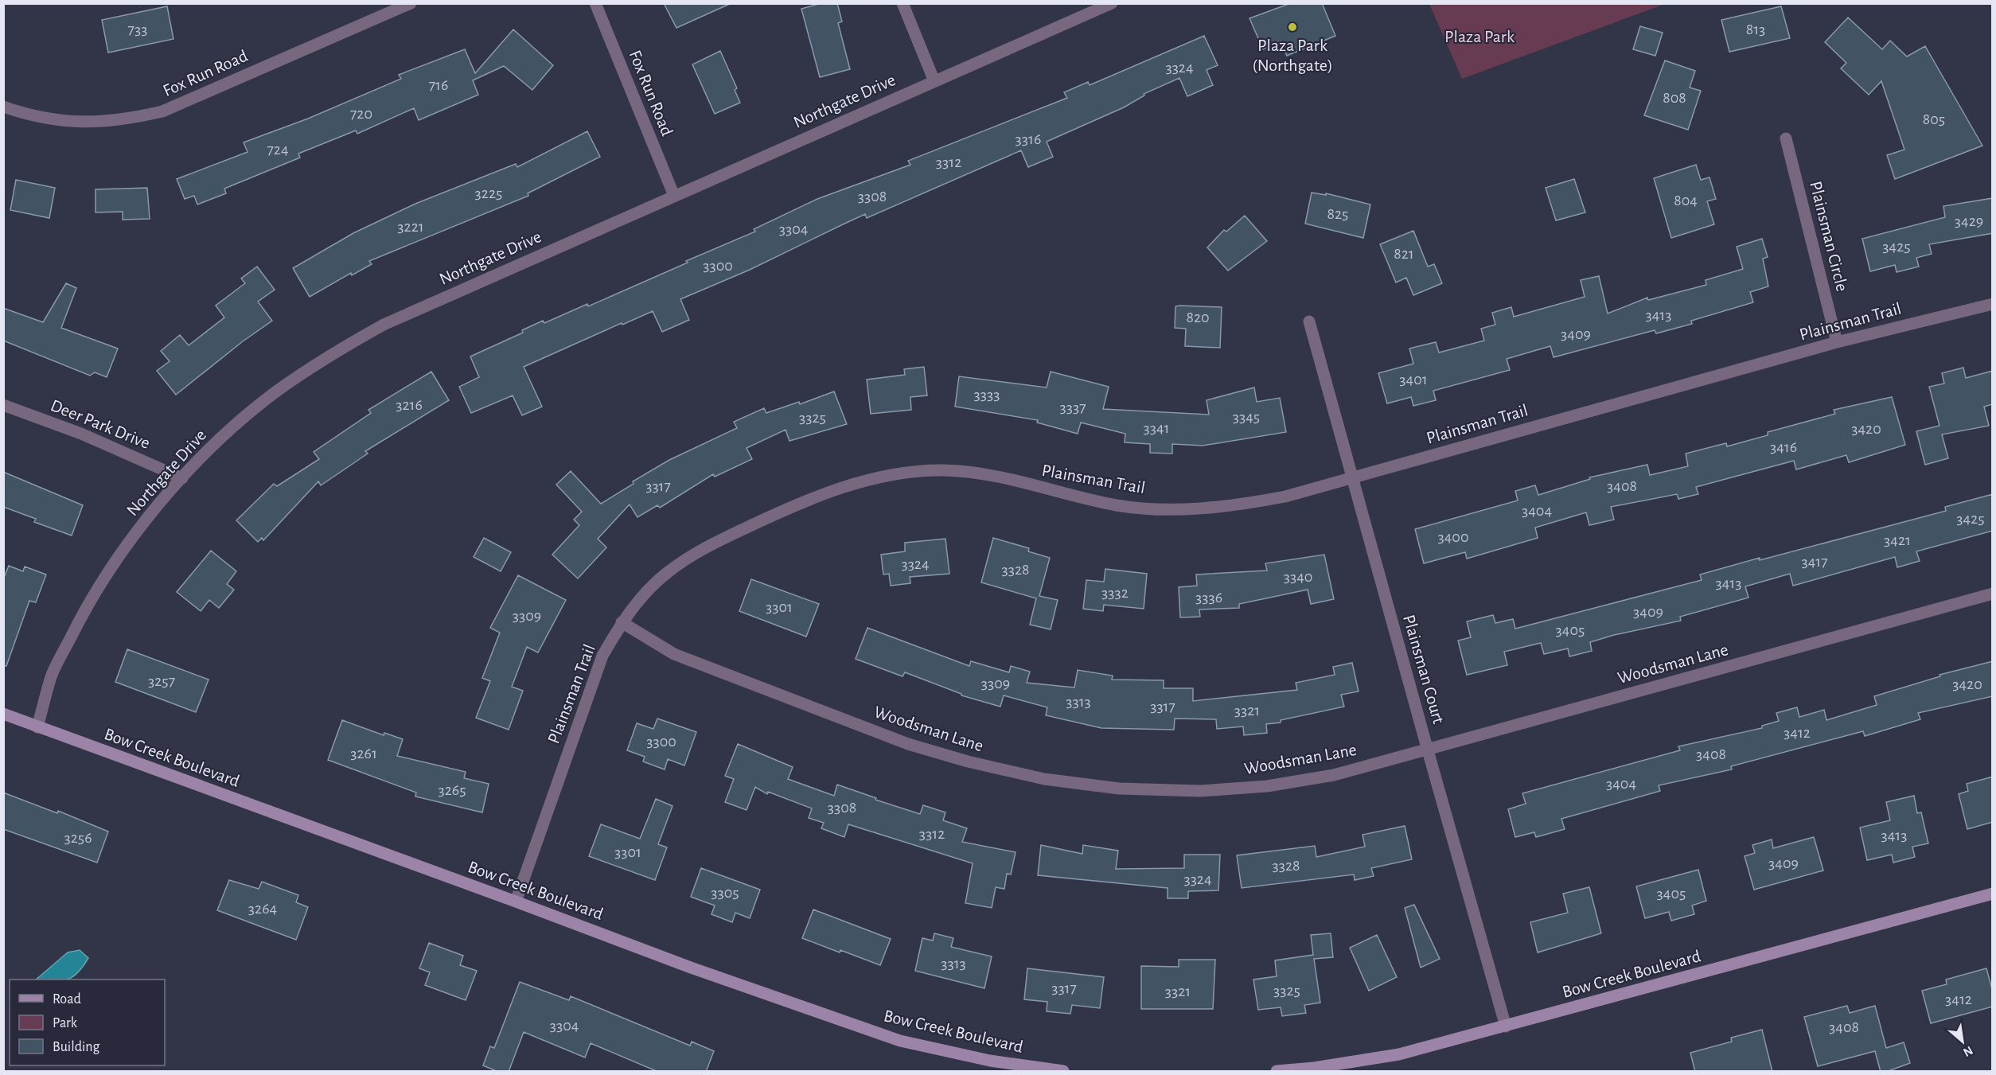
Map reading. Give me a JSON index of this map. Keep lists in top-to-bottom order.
{
  "streets": {
    "street": [
      "Fox Run Road",
      "Northgate Drive",
      "Plainsman Circle",
      "Plainsman Trail",
      "Deer Park Drive",
      "Woodsman Lane",
      "Plainsman Court",
      "Bow Creek Boulevard"
    ]
  },
  "crossings": [
    ["Fox Run Road", "Northgate Drive"],
    ["Northgate Drive", "Deer Park Drive"],
    ["Northgate Drive", "Bow Creek Boulevard"],
    ["Plainsman Circle", "Plainsman Trail"],
    ["Plainsman Trail", "Woodsman Lane"],
    ["Plainsman Trail", "Plainsman Court"],
    ["Plainsman Trail", "Bow Creek Boulevard"],
    ["Woodsman Lane", "Plainsman Court"],
    ["Plainsman Court", "Bow Creek Boulevard"]
  ],
  "parks": ["Plaza Park"],
  "places": ["Plaza Park (Northgate)"],
  "house_numbers": [
    "733",
    "813",
    "3324",
    "716",
    "808",
    "720",
    "805",
    "3316",
    "724",
    "3312",
    "3225",
    "3308",
    "804",
    "825",
    "3429",
    "3221",
    "3304",
    "3425",
    "821",
    "3300",
    "3413",
    "820",
    "3409",
    "3401",
    "3333",
    "3216",
    "3337",
    "3345",
    "3325",
    "3341",
    "3420",
    "3416",
    "3317",
    "3408",
    "3404",
    "3425",
    "3400",
    "3421",
    "3417",
    "3324",
    "3328",
    "3340",
    "3413",
    "3332",
    "3336",
    "3301",
    "3409",
    "3309",
    "3405",
    "3257",
    "3309",
    "3420",
    "3313",
    "3317",
    "3321",
    "3412",
    "3300",
    "3261",
    "3408",
    "3404",
    "3265",
    "3308",
    "3312",
    "3413",
    "3256",
    "3301",
    "3409",
    "3328",
    "3324",
    "3305",
    "3405",
    "3264",
    "3313",
    "3317",
    "3325",
    "3321",
    "3412",
    "3304",
    "3408"
  ],
  "legend": ["Road", "Park", "Building"],
  "north": "bottom right"
}
